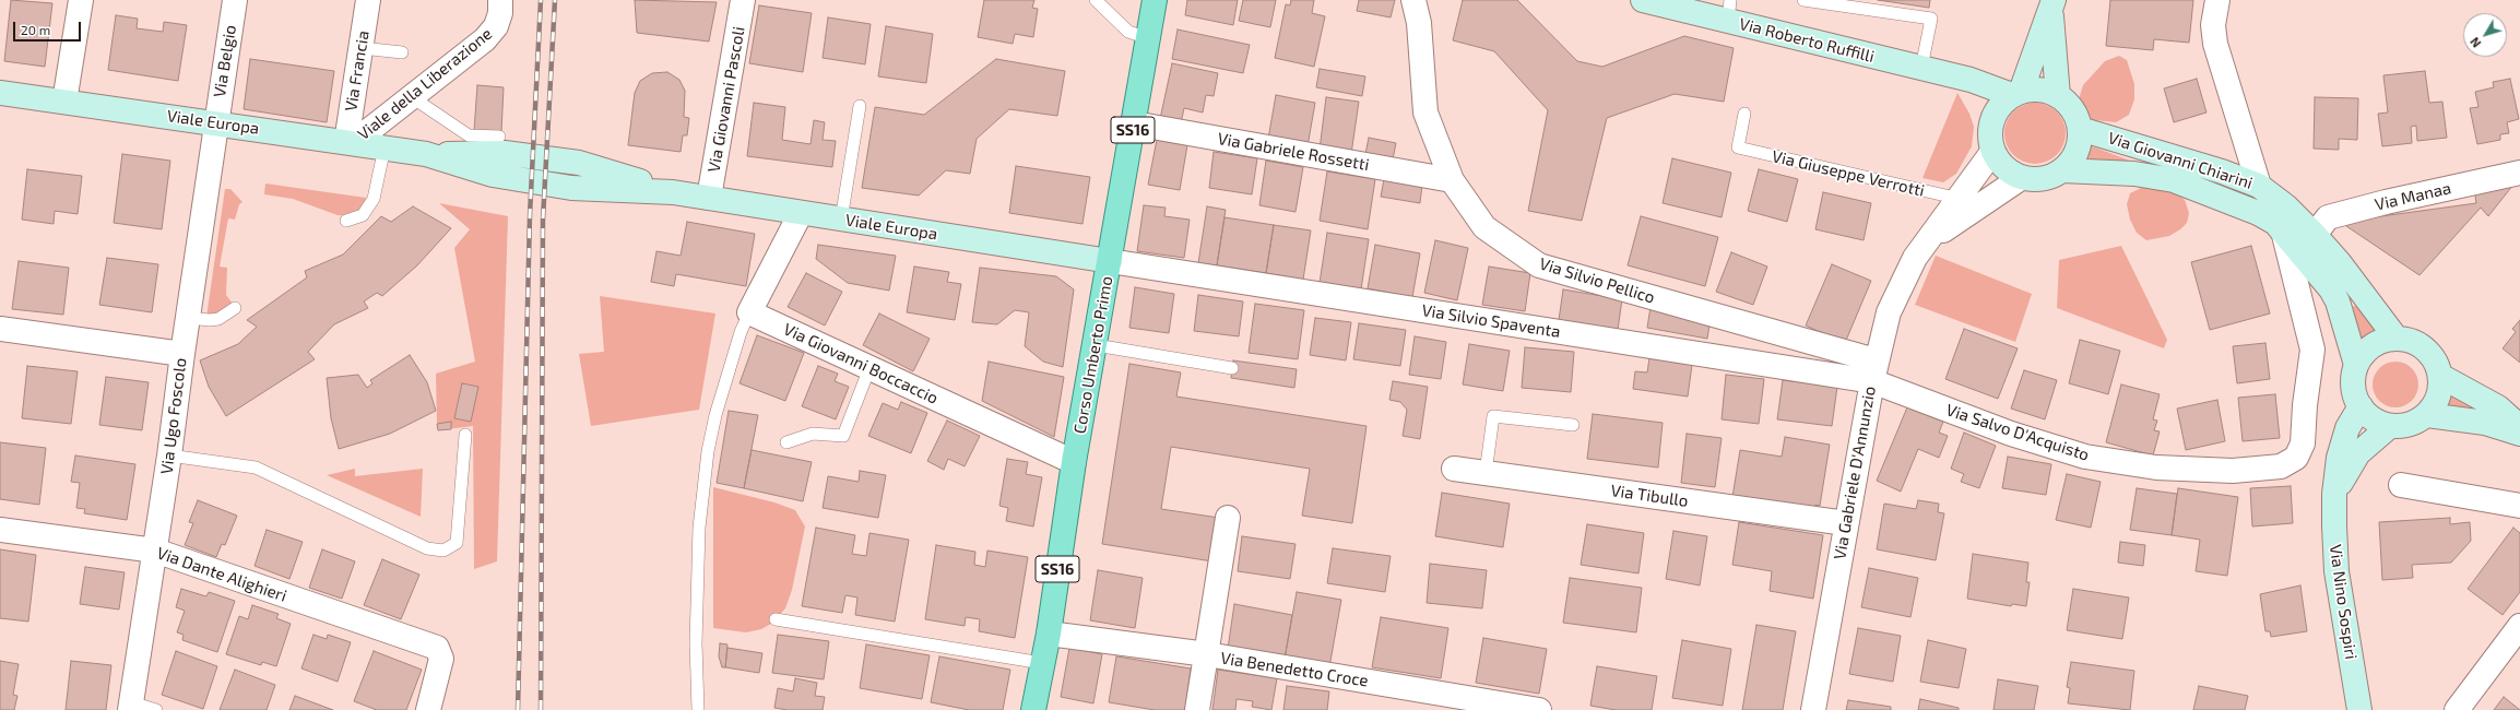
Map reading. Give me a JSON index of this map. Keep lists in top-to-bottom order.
{
  "streets": {
    "main road": ["SS16", "Corso Umberto Primo"],
    "street": [
      "Via Roberto Ruffilli",
      "Via Belgio",
      "Via Francia",
      "Viale della Liberazione",
      "Via Giovanni Pascoli",
      "Viale Europa",
      "Via Gabriele Rossetti",
      "Via Giovanni Chiarini",
      "Via Manaa",
      "Via Silvio Pellico",
      "Via Silvio Spaventa",
      "Via Giovanni Boccaccio",
      "Via Ugo Foscolo",
      "Via Salvo D'Acquisto",
      "Via Gabriele D'Annunzio",
      "Via Tibullo",
      "Via Dante Alighieri",
      "Via Nino Sospiri",
      "Via Benedetto Croce"
    ],
    "lane": ["Via Giuseppe Verrotti"]
  },
  "crossings": [
    ["Via Roberto Ruffilli", "Via Giovanni Chiarini"],
    ["Via Belgio", "Viale Europa"],
    ["Via Belgio", "Via Ugo Foscolo"],
    ["Via Francia", "Viale della Liberazione"],
    ["Via Francia", "Viale Europa"],
    ["Viale della Liberazione", "Viale Europa"],
    ["Via Giovanni Pascoli", "Viale Europa"],
    ["Viale Europa", "Via Silvio Spaventa"],
    ["Viale Europa", "Corso Umberto Primo"],
    ["Viale Europa", "Via Ugo Foscolo"],
    ["Via Gabriele Rossetti", "Via Silvio Pellico"],
    ["Via Gabriele Rossetti", "Corso Umberto Primo"],
    ["Via Giovanni Chiarini", "Via Manaa"],
    ["Via Giovanni Chiarini", "Via Salvo D'Acquisto"],
    ["Via Giovanni Chiarini", "Via Nino Sospiri"],
    ["Via Silvio Pellico", "Via Silvio Spaventa"],
    ["Via Silvio Pellico", "Via Salvo D'Acquisto"],
    ["Via Silvio Pellico", "Via Gabriele D'Annunzio"],
    ["Via Silvio Spaventa", "Corso Umberto Primo"],
    ["Via Silvio Spaventa", "Via Salvo D'Acquisto"],
    ["Via Silvio Spaventa", "Via Gabriele D'Annunzio"],
    ["Corso Umberto Primo", "Via Giovanni Boccaccio"],
    ["Corso Umberto Primo", "Via Benedetto Croce"],
    ["Via Ugo Foscolo", "Via Dante Alighieri"],
    ["Via Salvo D'Acquisto", "Via Gabriele D'Annunzio"],
    ["Via Gabriele D'Annunzio", "Via Tibullo"]
  ],
  "scale_bar": "20 m",
  "north": "bottom left"
}
